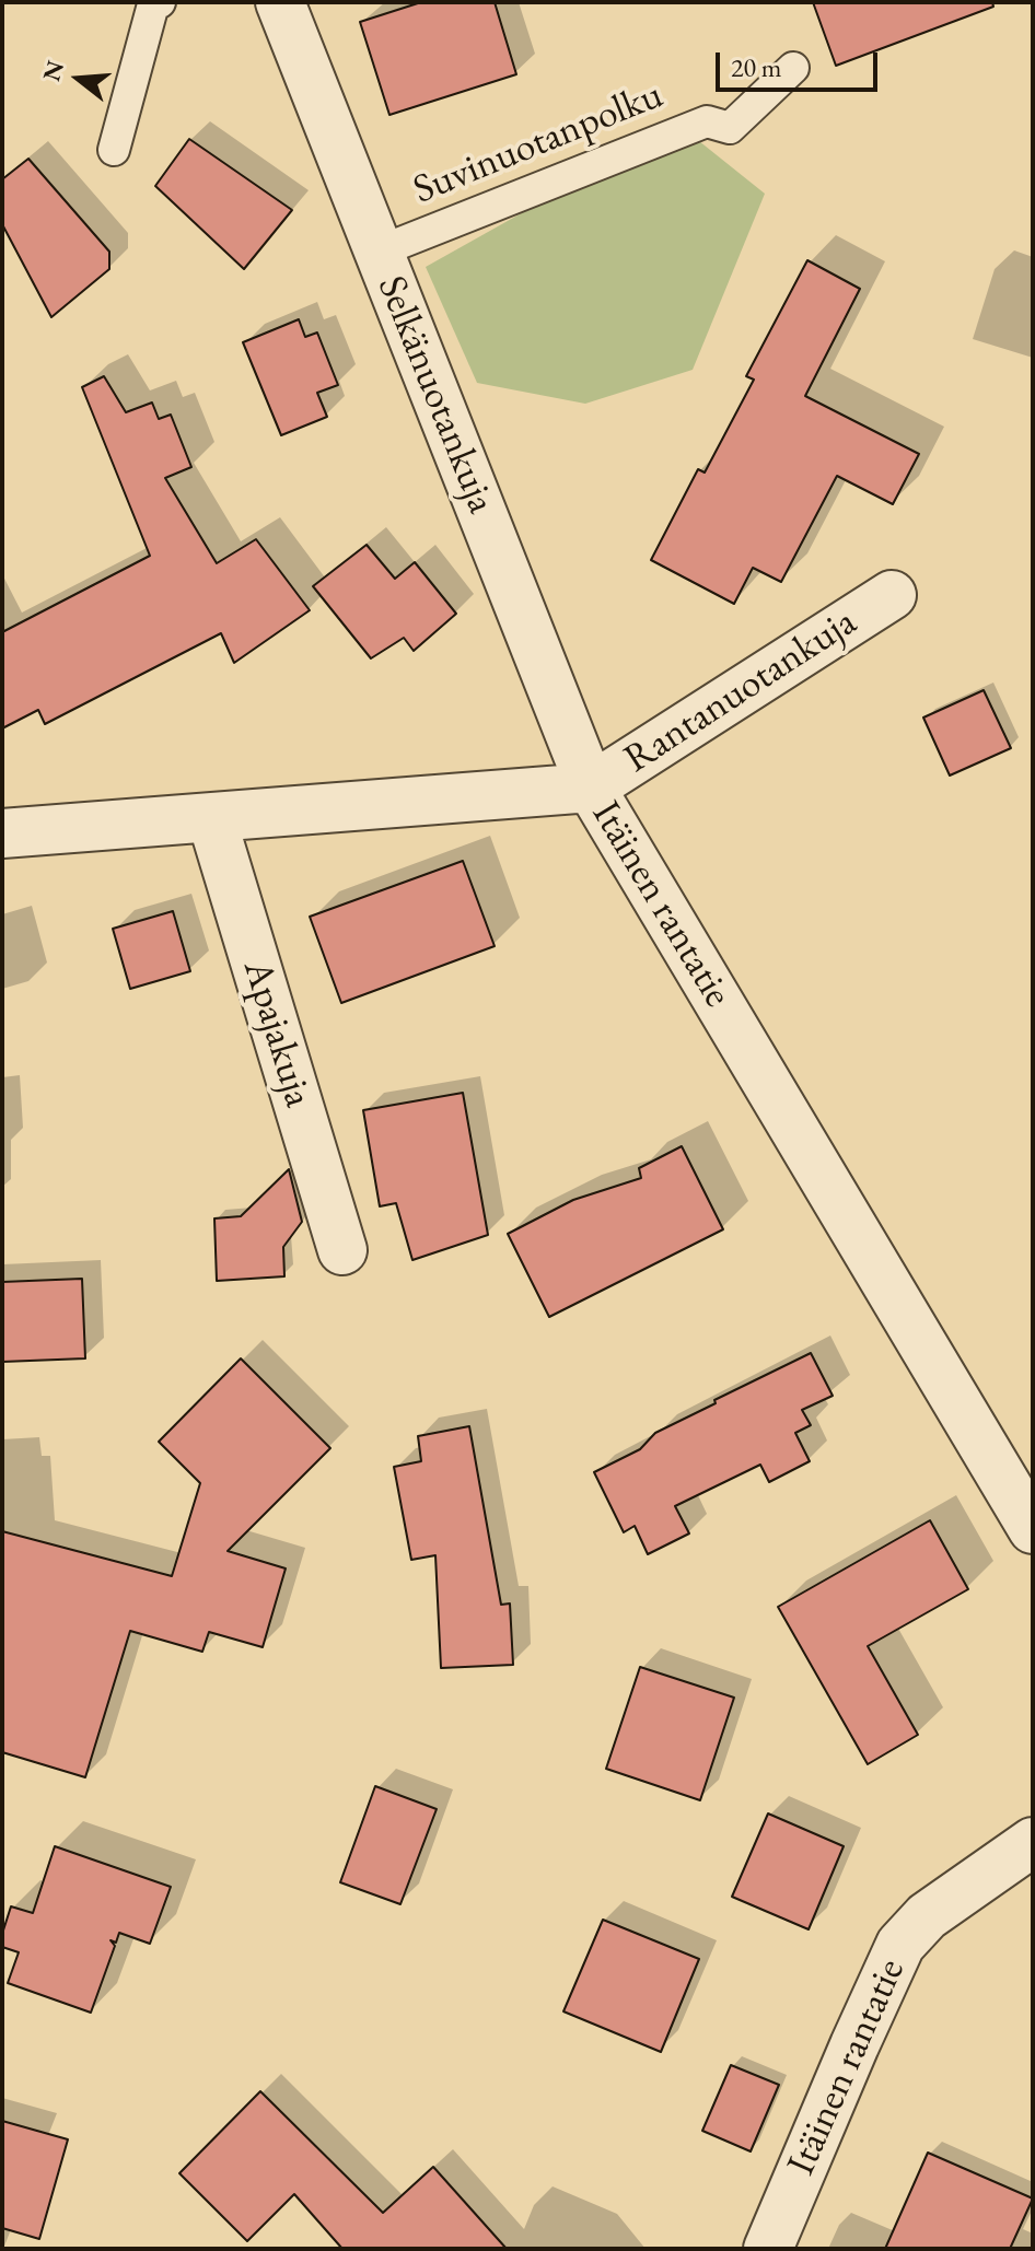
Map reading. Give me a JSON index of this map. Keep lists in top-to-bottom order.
{
  "streets": {
    "street": [
      "Selkänuotankuja",
      "Rantanuotankuja",
      "Itäinen rantatie",
      "Apajakuja"
    ],
    "lane": ["Suvinuotanpolku"]
  },
  "crossings": [
    ["Suvinuotanpolku", "Selkänuotankuja"],
    ["Selkänuotankuja", "Rantanuotankuja"],
    ["Selkänuotankuja", "Itäinen rantatie"],
    ["Rantanuotankuja", "Itäinen rantatie"],
    ["Itäinen rantatie", "Apajakuja"]
  ],
  "scale_bar": "20 m",
  "north": "left"
}
